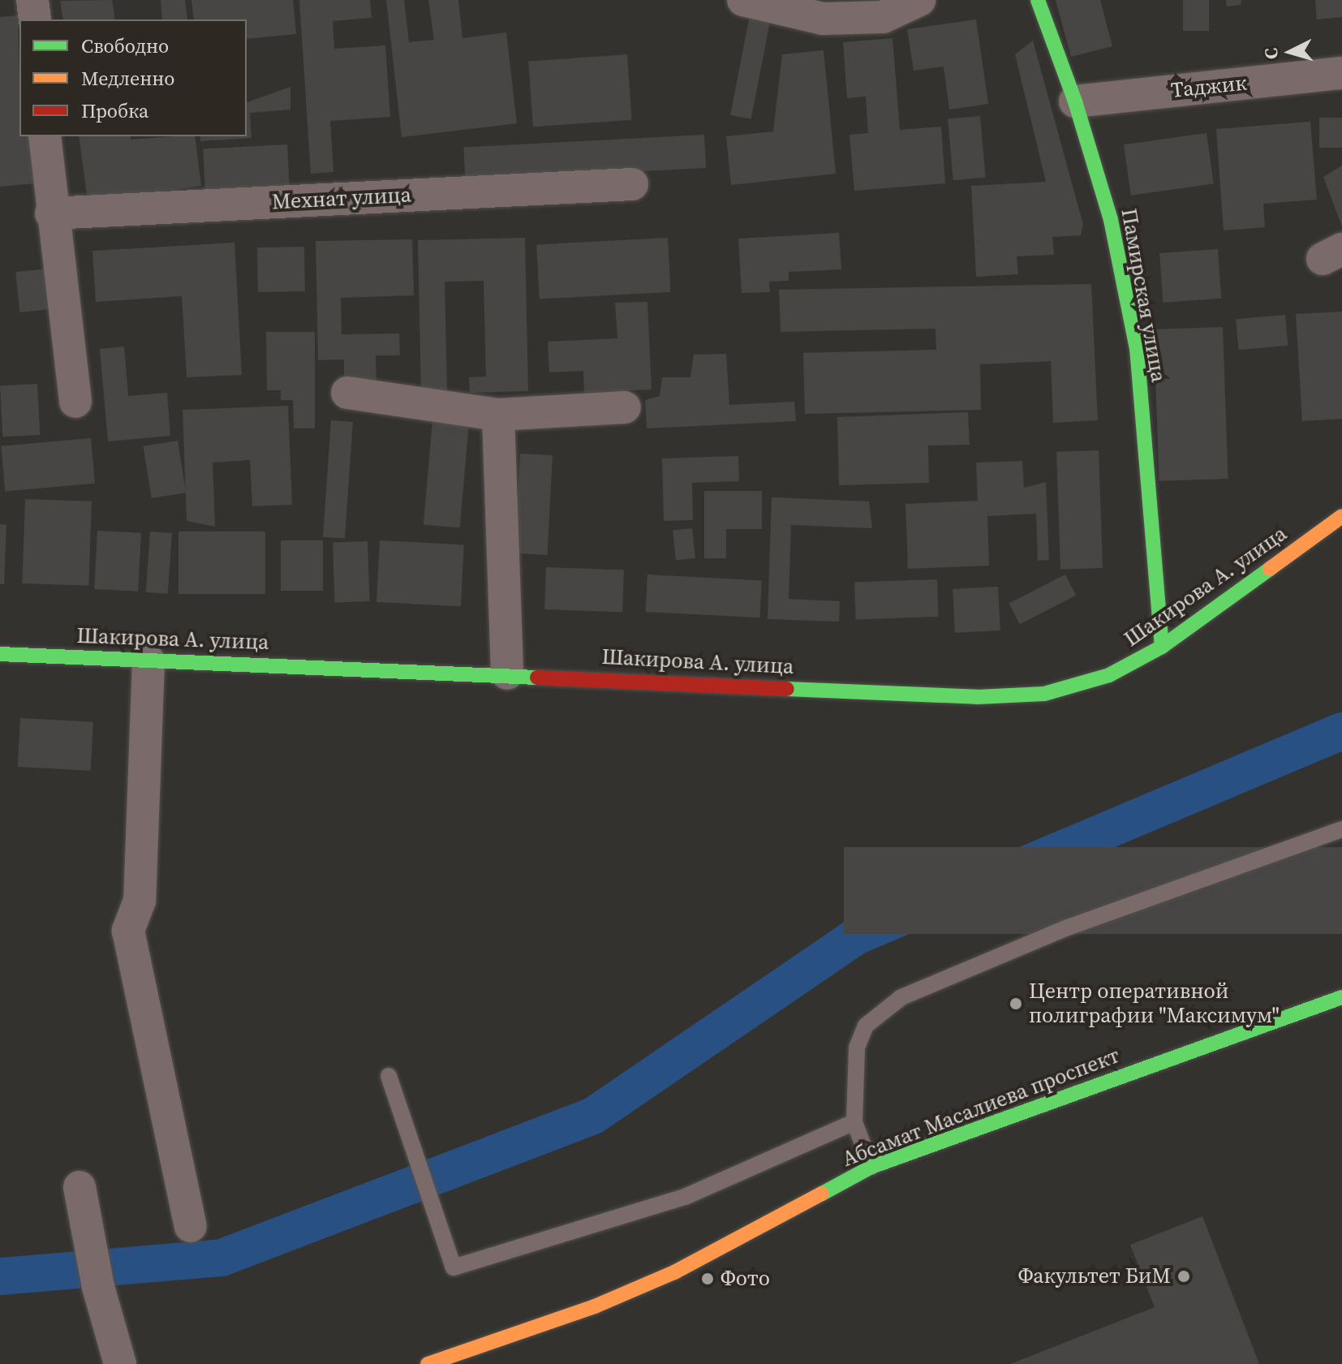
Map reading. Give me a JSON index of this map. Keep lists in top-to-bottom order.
{
  "streets": {
    "main road": ["Памирская улица", "Шакирова А. улица", "Абсамат Масалиева проспект"],
    "street": ["Таджик", "Мехнат улица"]
  },
  "crossings": [
    ["Таджик", "Памирская улица"],
    ["Памирская улица", "Шакирова А. улица"]
  ],
  "places": ["Центр оперативной полиграфии \"Максимум\"", "Факультет БиМ", "Фото"],
  "legend": ["Свободно", "Медленно", "Пробка"],
  "north": "left"
}
